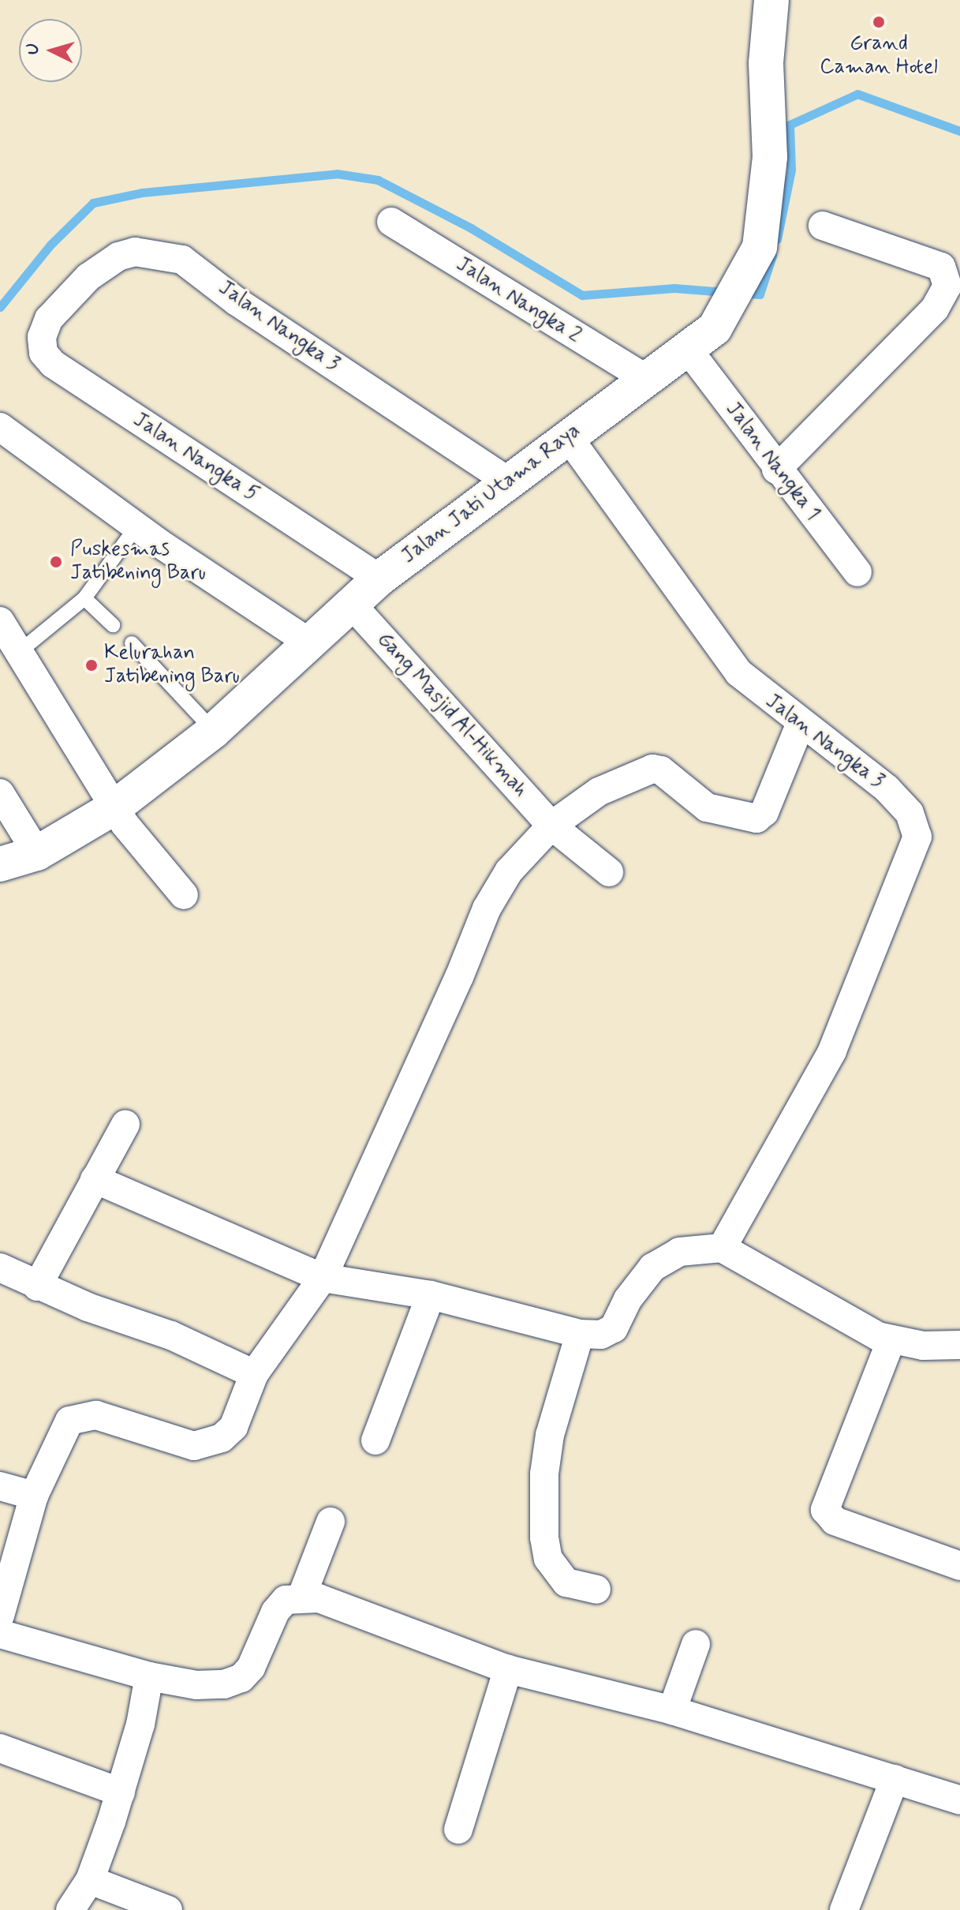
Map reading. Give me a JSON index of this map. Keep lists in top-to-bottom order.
{
  "streets": {
    "street": [
      "Jalan Nangka 2",
      "Jalan Nangka 3",
      "Jalan Nangka 5",
      "Jalan Nangka 1",
      "Jalan Jati Utama Raya",
      "Gang Masjid Al-Hikmah"
    ]
  },
  "crossings": [
    ["Jalan Nangka 2", "Jalan Jati Utama Raya"],
    ["Jalan Nangka 3", "Jalan Nangka 5"],
    ["Jalan Nangka 3", "Jalan Jati Utama Raya"],
    ["Jalan Nangka 5", "Jalan Jati Utama Raya"],
    ["Jalan Nangka 1", "Jalan Jati Utama Raya"],
    ["Jalan Jati Utama Raya", "Gang Masjid Al-Hikmah"]
  ],
  "places": ["Grand Caman Hotel", "Puskesmas Jatibening Baru", "Kelurahan Jatibening Baru"],
  "north": "left"
}
